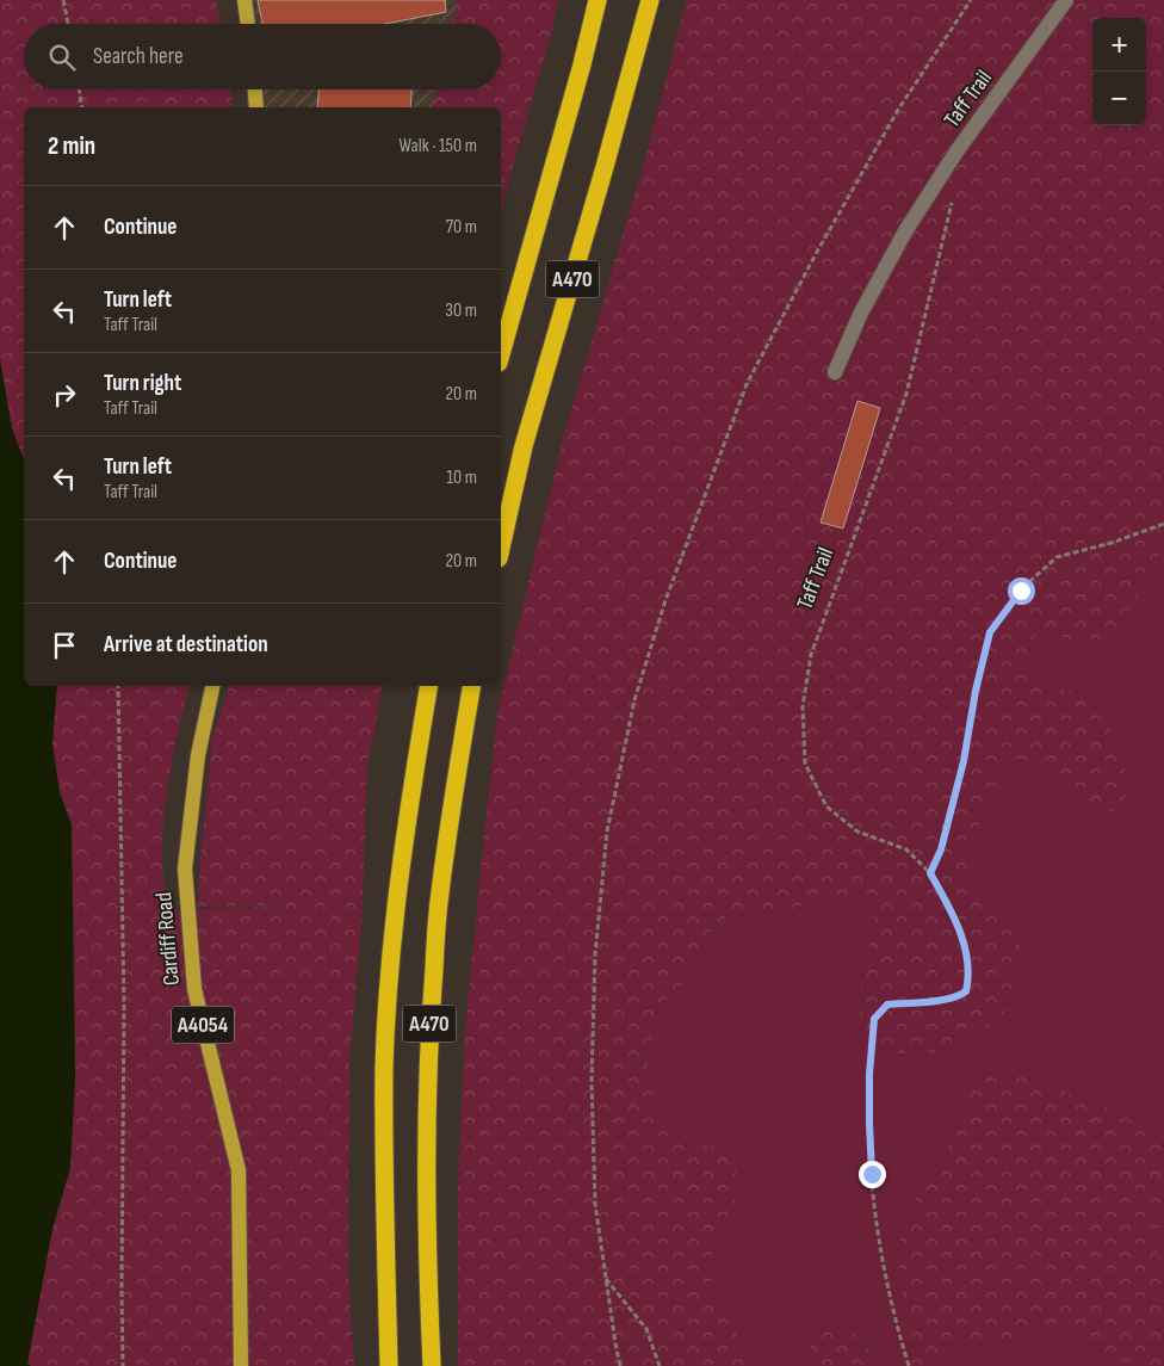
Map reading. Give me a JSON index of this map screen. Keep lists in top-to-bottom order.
{
  "streets": {
    "highway": ["A470"],
    "main road": ["Cardiff Road", "A4054"],
    "lane": ["Taff Trail"]
  },
  "page": {
    "map_buttons": ["+", "−"],
    "search": "Search here",
    "heading": ["2 min", "Walk · 150 m"],
    "list": [
      ["Continue", "70 m"],
      ["Turn left", "Taff Trail", "30 m"],
      ["Turn right", "Taff Trail", "20 m"],
      ["Turn left", "Taff Trail", "10 m"],
      ["Continue", "20 m"],
      "Arrive at destination"
    ]
  }
}
